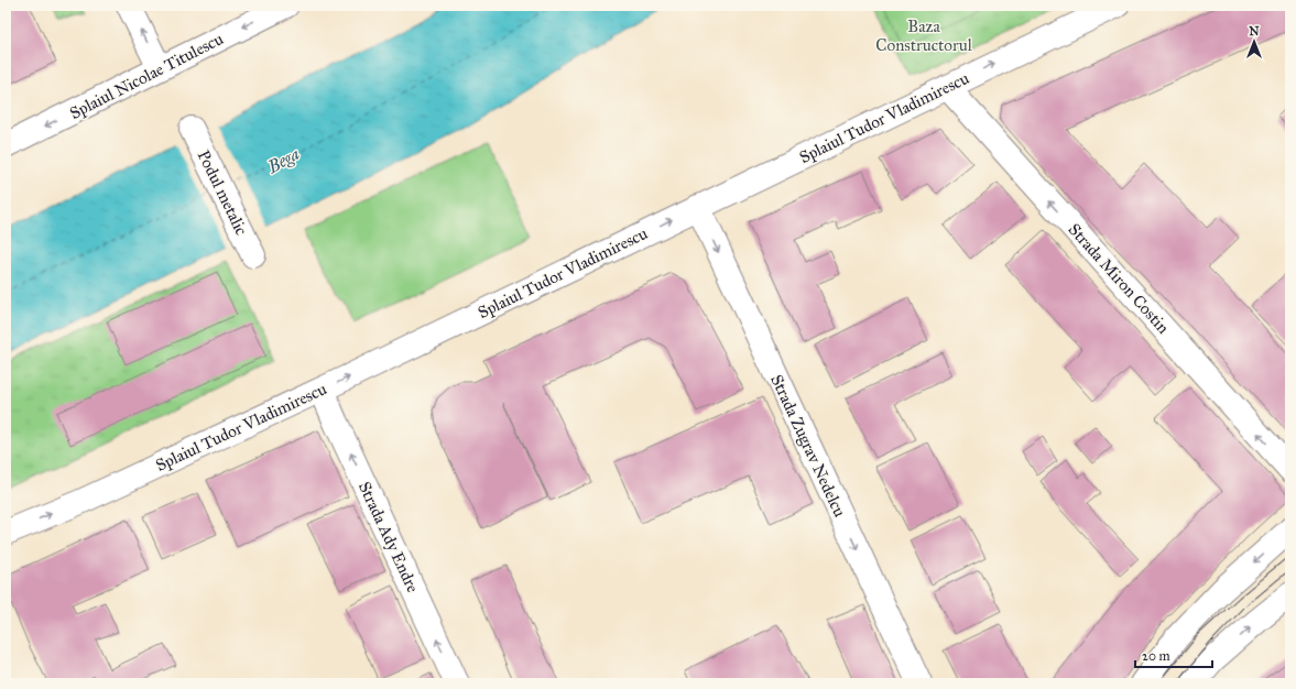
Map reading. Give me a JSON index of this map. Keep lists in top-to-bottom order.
{
  "streets": {
    "street": [
      "Splaiul Nicolae Titulescu",
      "Splaiul Tudor Vladimirescu",
      "Podul metalic",
      "Strada Miron Costin",
      "Strada Zugrav Nedelcu",
      "Strada Ady Endre"
    ]
  },
  "crossings": [
    ["Splaiul Tudor Vladimirescu", "Strada Miron Costin"],
    ["Splaiul Tudor Vladimirescu", "Strada Zugrav Nedelcu"],
    ["Splaiul Tudor Vladimirescu", "Strada Ady Endre"]
  ],
  "one_way": [
    "Splaiul Nicolae Titulescu",
    "Splaiul Tudor Vladimirescu",
    "Strada Miron Costin",
    "Strada Zugrav Nedelcu",
    "Strada Ady Endre"
  ],
  "water": ["Bega"],
  "parks": ["Baza Constructorul"],
  "scale_bar": "20 m",
  "north": "top"
}
